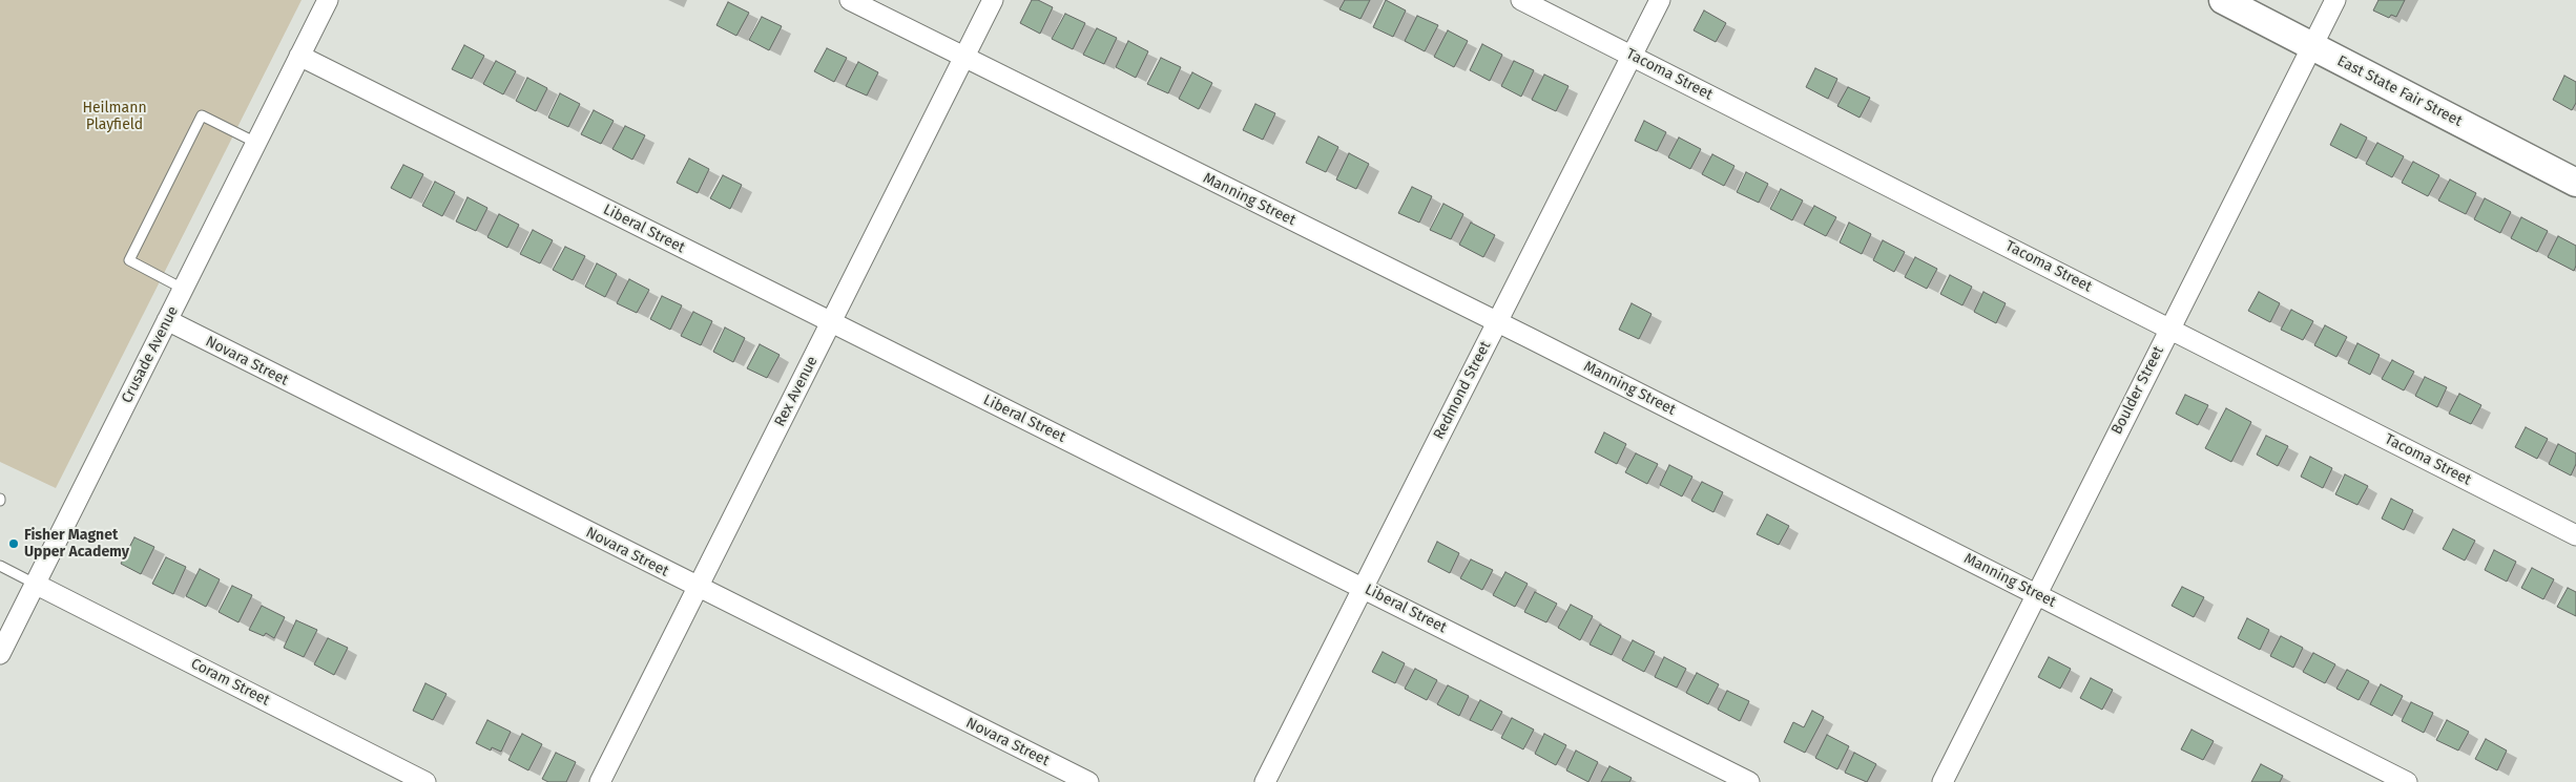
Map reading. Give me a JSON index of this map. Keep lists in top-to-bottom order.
{
  "streets": {
    "street": [
      "Tacoma Street",
      "East State Fair Street",
      "Manning Street",
      "Liberal Street",
      "Crusade Avenue",
      "Novara Street",
      "Redmond Street",
      "Boulder Street",
      "Rex Avenue",
      "Coram Street"
    ]
  },
  "crossings": [
    ["Tacoma Street", "Redmond Street"],
    ["Tacoma Street", "Boulder Street"],
    ["East State Fair Street", "Boulder Street"],
    ["Manning Street", "Redmond Street"],
    ["Manning Street", "Boulder Street"],
    ["Manning Street", "Rex Avenue"],
    ["Liberal Street", "Crusade Avenue"],
    ["Liberal Street", "Redmond Street"],
    ["Liberal Street", "Rex Avenue"],
    ["Crusade Avenue", "Novara Street"],
    ["Crusade Avenue", "Coram Street"],
    ["Novara Street", "Rex Avenue"]
  ],
  "parks": ["Heilmann Playfield"],
  "places": ["Fisher Magnet Upper Academy"]
}
